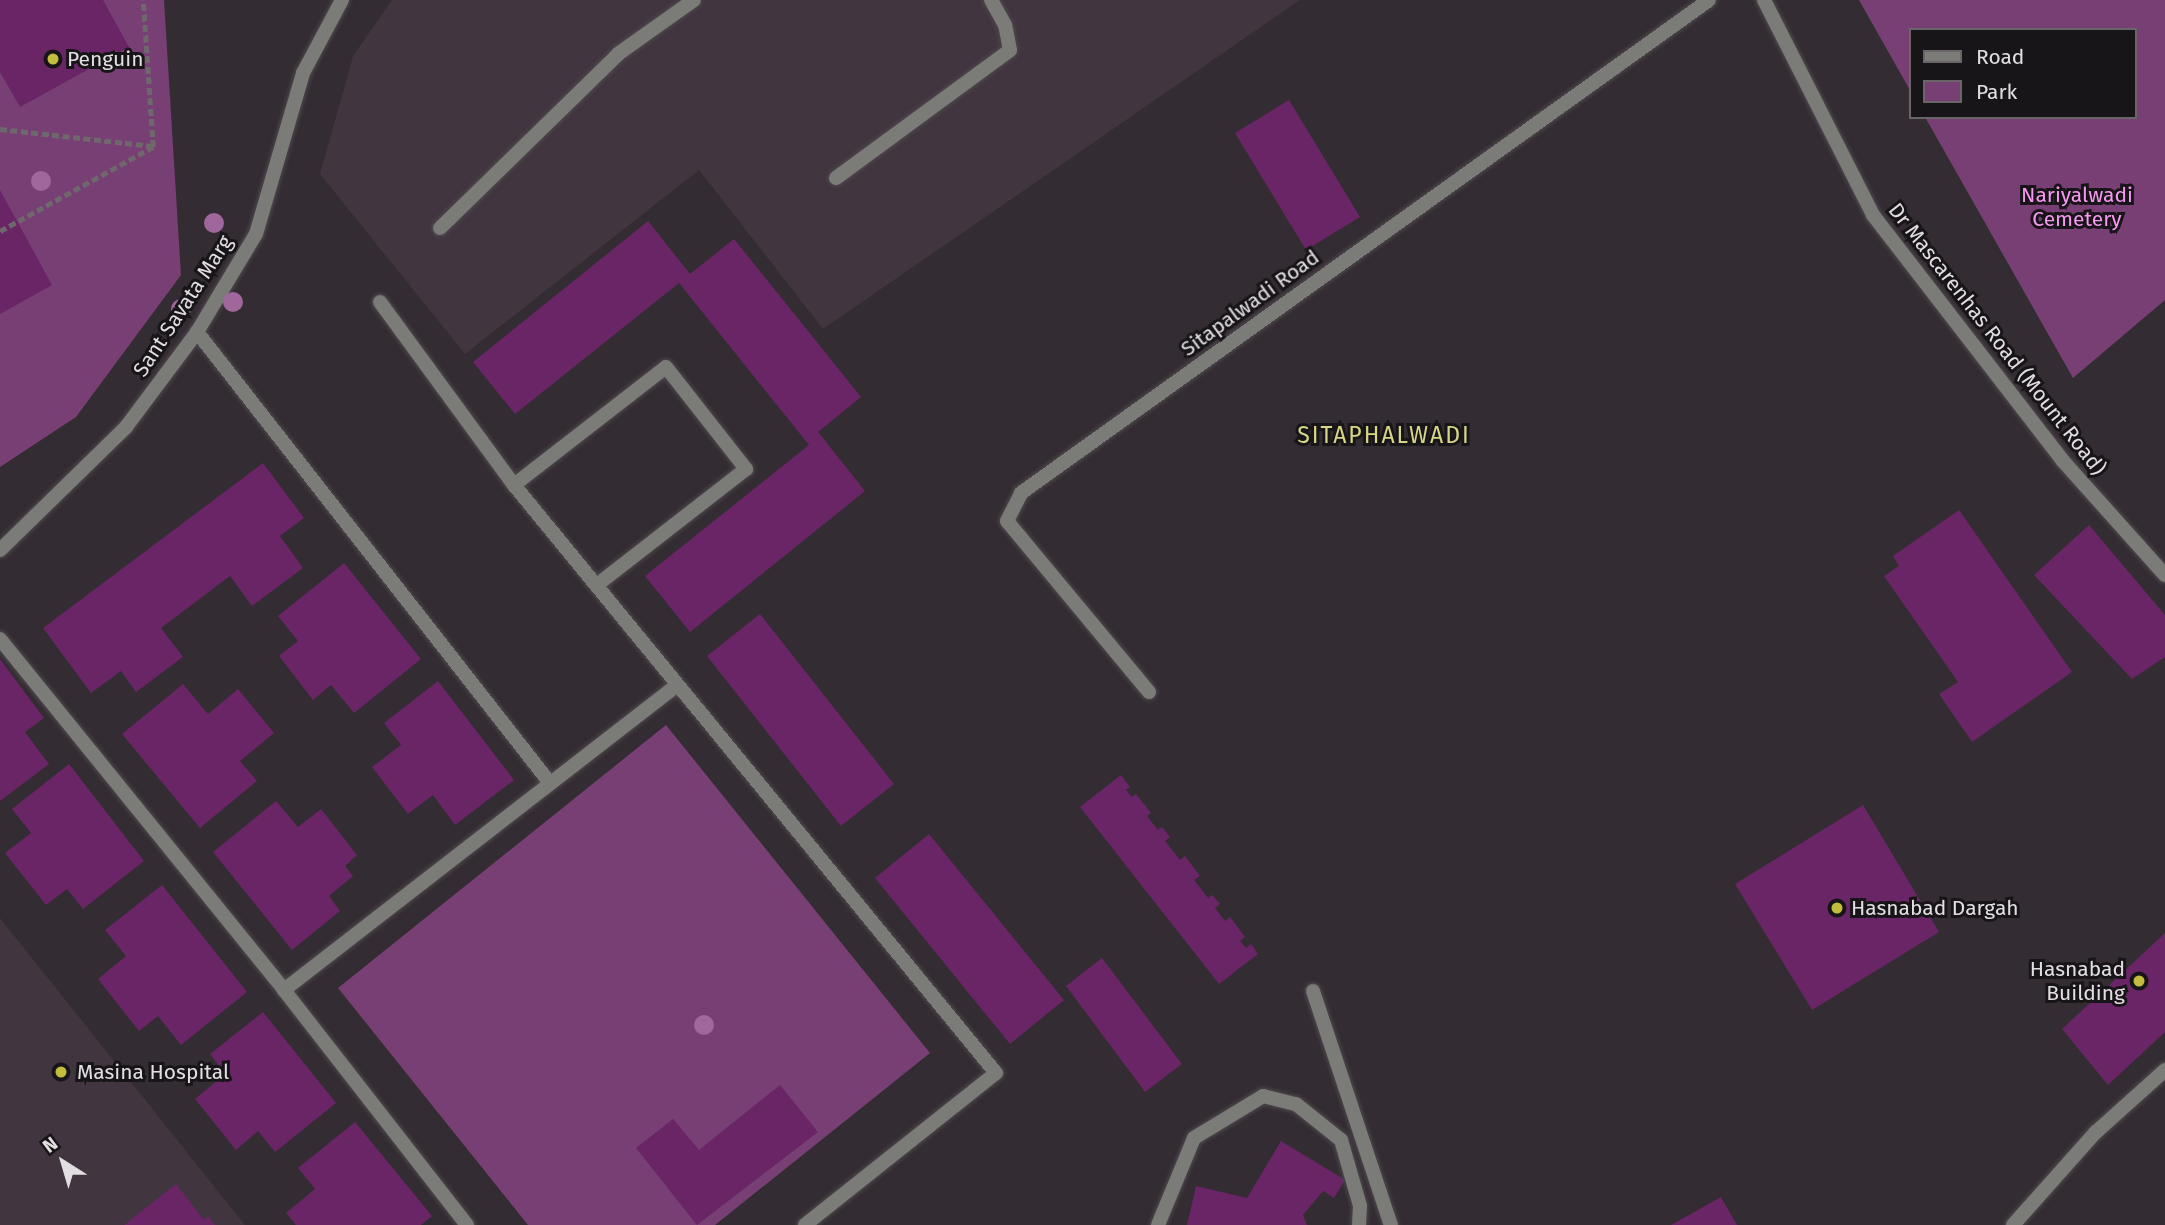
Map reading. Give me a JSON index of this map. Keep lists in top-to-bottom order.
{
  "streets": {
    "street": ["Sitapalwadi Road", "Sant Savata Marg", "Dr Mascarenhas Road (Mount Road)"]
  },
  "districts": ["SITAPHALWADI"],
  "parks": ["Nariyalwadi Cemetery"],
  "places": [
    "Penguin",
    "Hasnabad Dargah",
    "Hasnabad Building",
    "Masina Hospital"
  ],
  "legend": ["Road", "Park"],
  "north": "top left"
}
